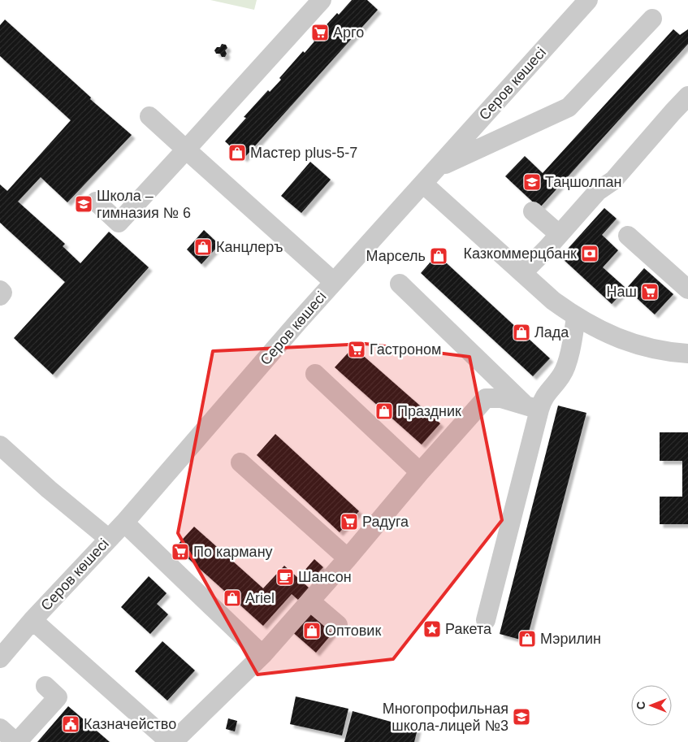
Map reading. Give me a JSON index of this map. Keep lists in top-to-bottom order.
{
  "streets": {
    "street": ["Серов көшесі"]
  },
  "places": {
    "supermarket": [
      "Арго",
      "Наш",
      "Гастроном",
      "Радуга",
      "По карману"
    ],
    "shop": [
      "Мастер plus-5-7",
      "Канцлеръ",
      "Марсель",
      "Лада",
      "Праздник",
      "Ariel",
      "Оптовик",
      "Мэрилин"
    ],
    "school or university": ["Таңшолпан", "Школа – гимназия № 6", "Многопрофильная школа-лицей №3"],
    "bank": ["Казкоммерцбанк"],
    "cafe": ["Шансон"],
    "place": ["Ракета"],
    "public building": ["Казначейство"]
  },
  "north": "left"
}
